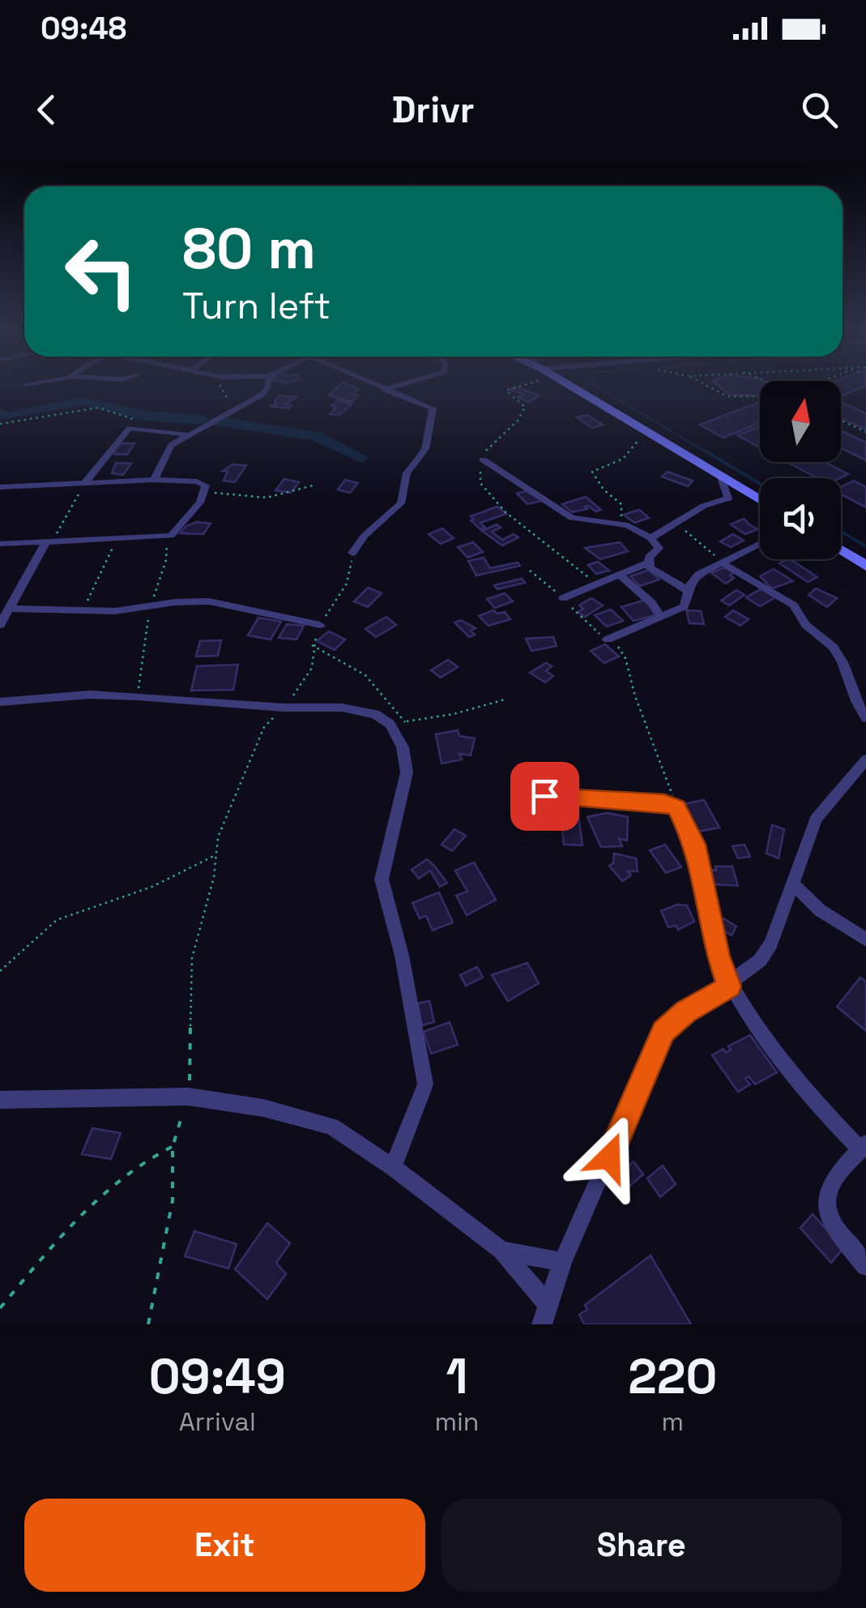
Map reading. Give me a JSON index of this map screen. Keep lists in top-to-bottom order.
{
  "north": "top",
  "page": {
    "status": "09:48",
    "header": "Drivr",
    "turn": ["80 m", "Turn left"],
    "eta": [
      "09:49",
      "Arrival",
      "1",
      "min",
      "220",
      "m"
    ],
    "buttons": ["Exit", "Share"]
  }
}
